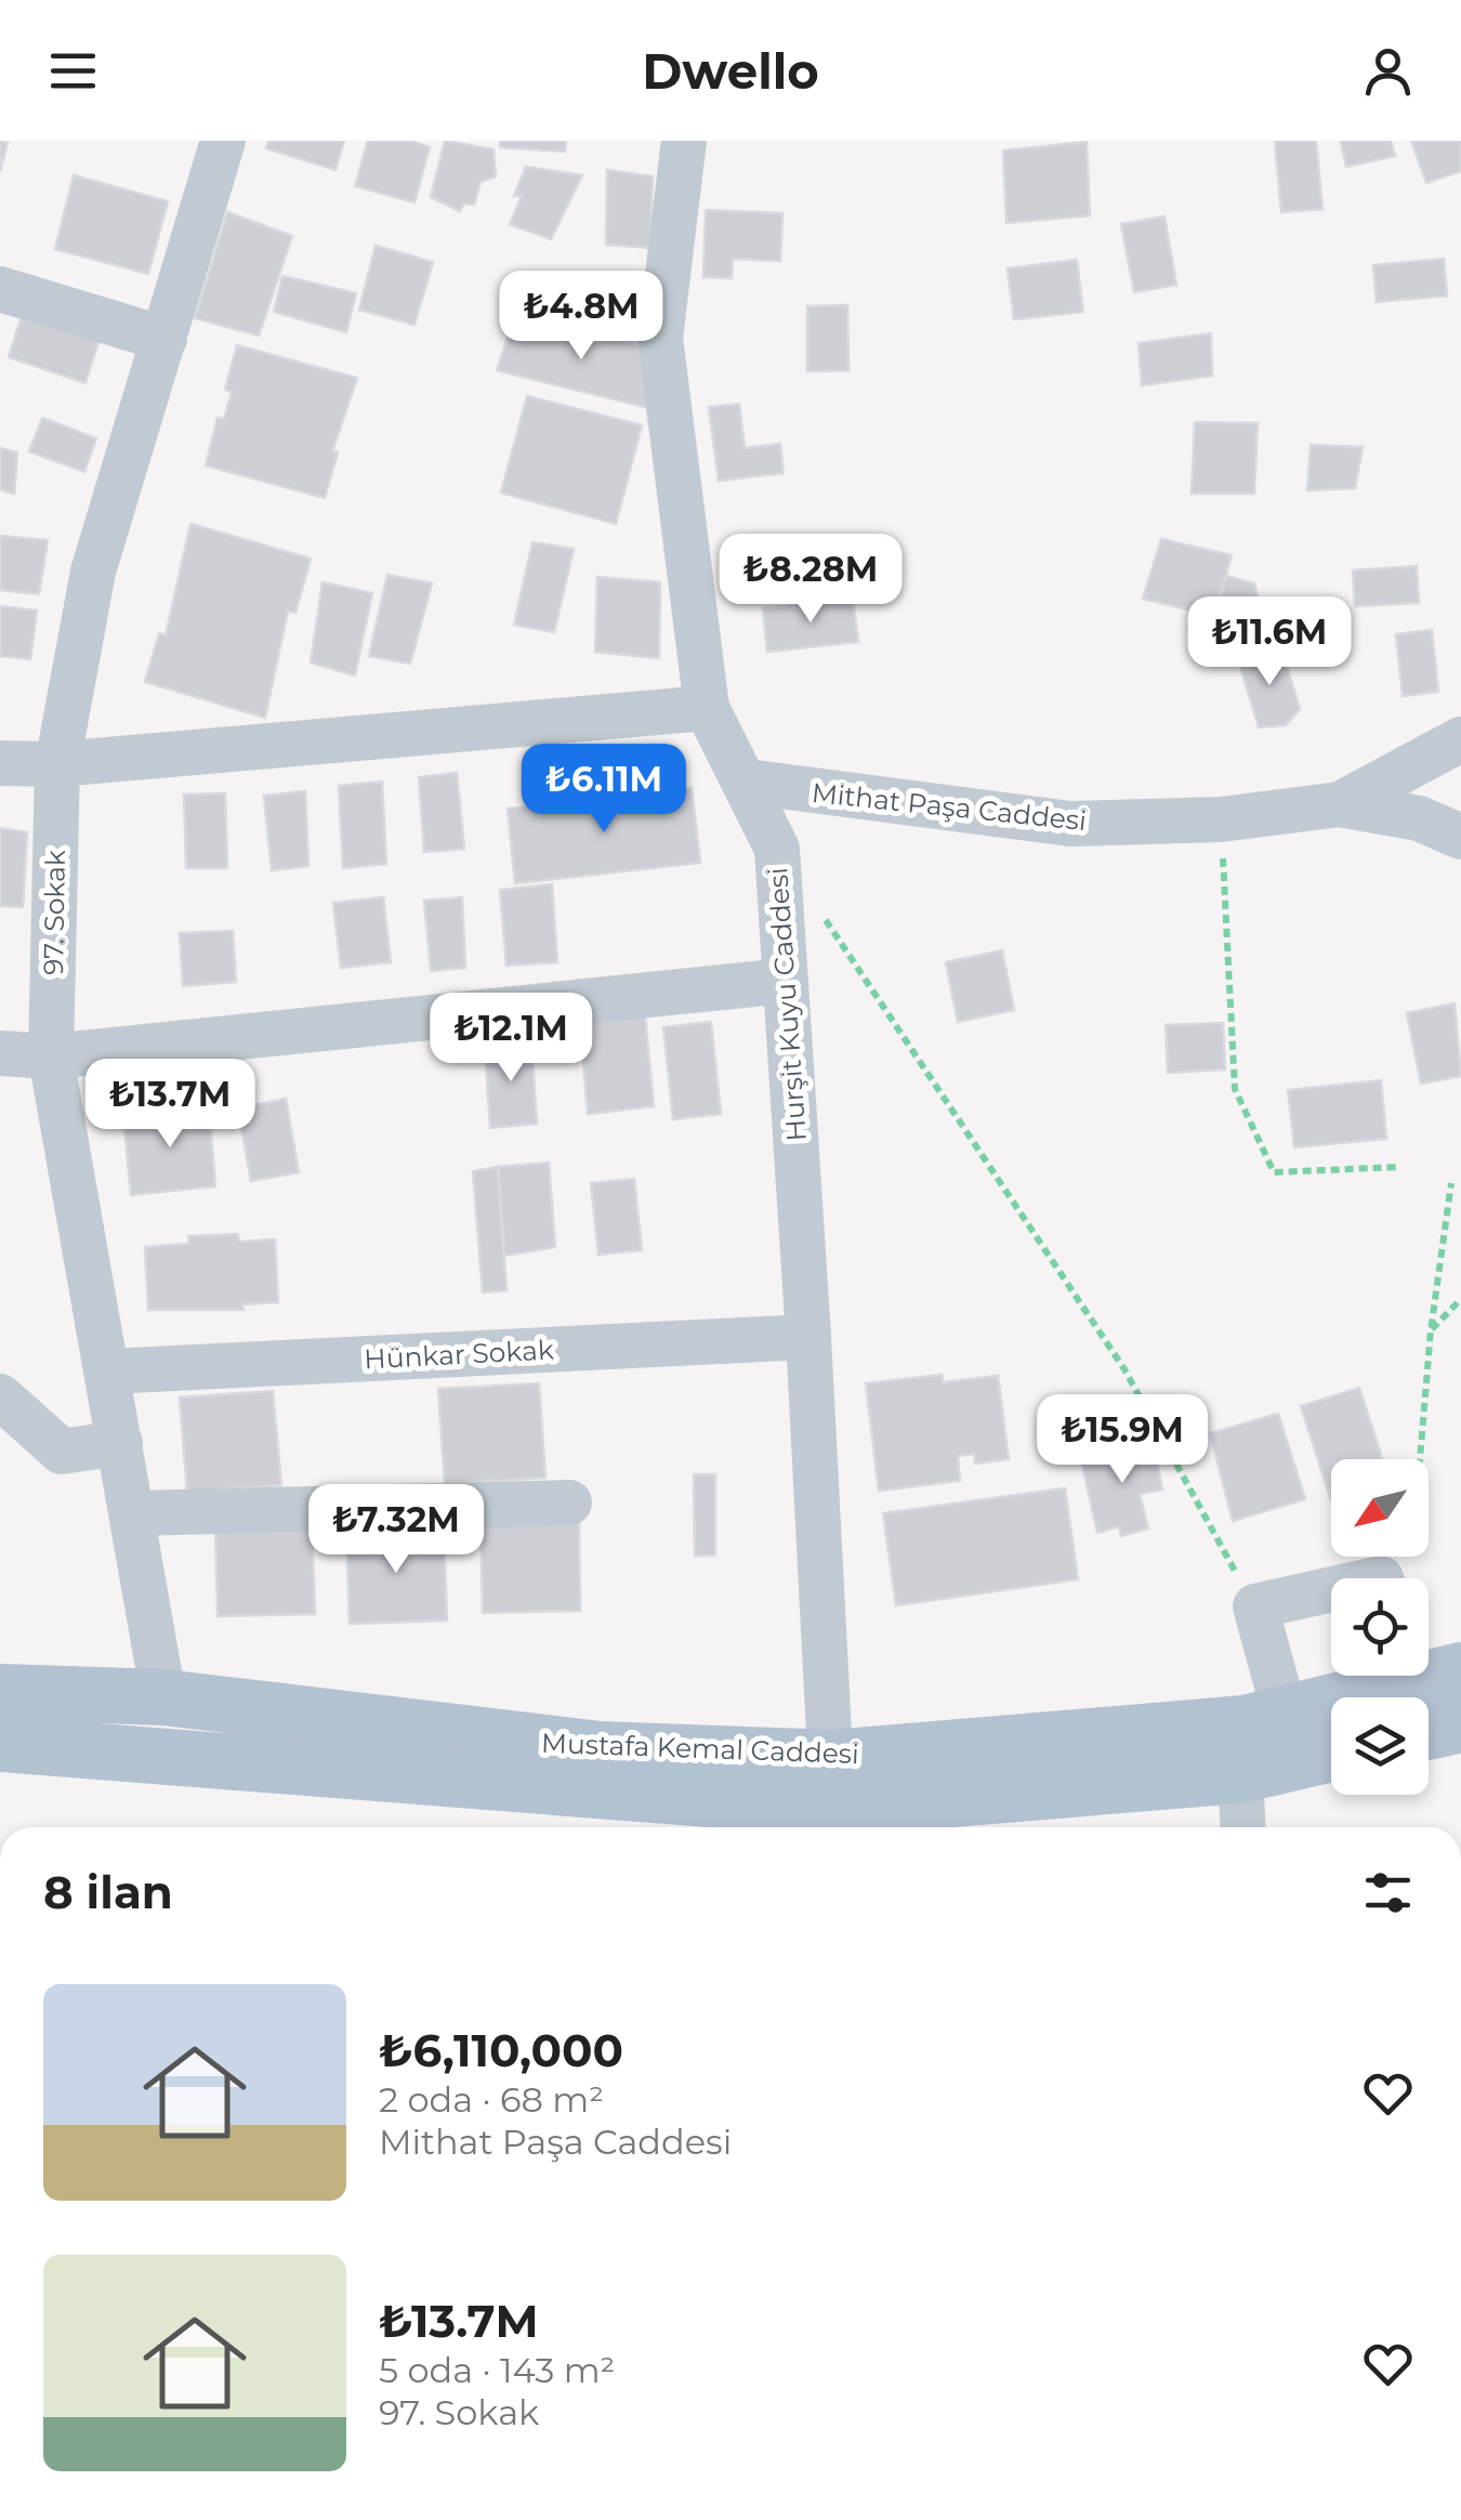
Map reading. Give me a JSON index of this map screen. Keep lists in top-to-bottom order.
{
  "streets": {
    "main road": ["Mustafa Kemal Caddesi"],
    "street": [
      "Mithat Paşa Caddesi",
      "97. Sokak",
      "Hurşit Kuyu Caddesi",
      "Hünkar Sokak"
    ]
  },
  "crossings": [
    ["Mithat Paşa Caddesi", "Hurşit Kuyu Caddesi"],
    ["97. Sokak", "Hünkar Sokak"],
    ["97. Sokak", "Mustafa Kemal Caddesi"],
    ["Hurşit Kuyu Caddesi", "Hünkar Sokak"],
    ["Hurşit Kuyu Caddesi", "Mustafa Kemal Caddesi"]
  ],
  "north": "bottom left",
  "page": {
    "header": "Dwello",
    "price": [
      "₺4.8M",
      "₺8.28M",
      "₺11.6M",
      "₺6.11M",
      "₺12.1M",
      "₺13.7M",
      "₺15.9M",
      "₺7.32M"
    ],
    "heading": "8 ilan",
    "list": [
      {
        "name": "₺6,110,000",
        "note": "2 oda · 68 m² · Mithat Paşa Caddesi"
      },
      {
        "name": "₺13.7M",
        "note": "5 oda · 143 m² · 97. Sokak"
      }
    ]
  }
}
